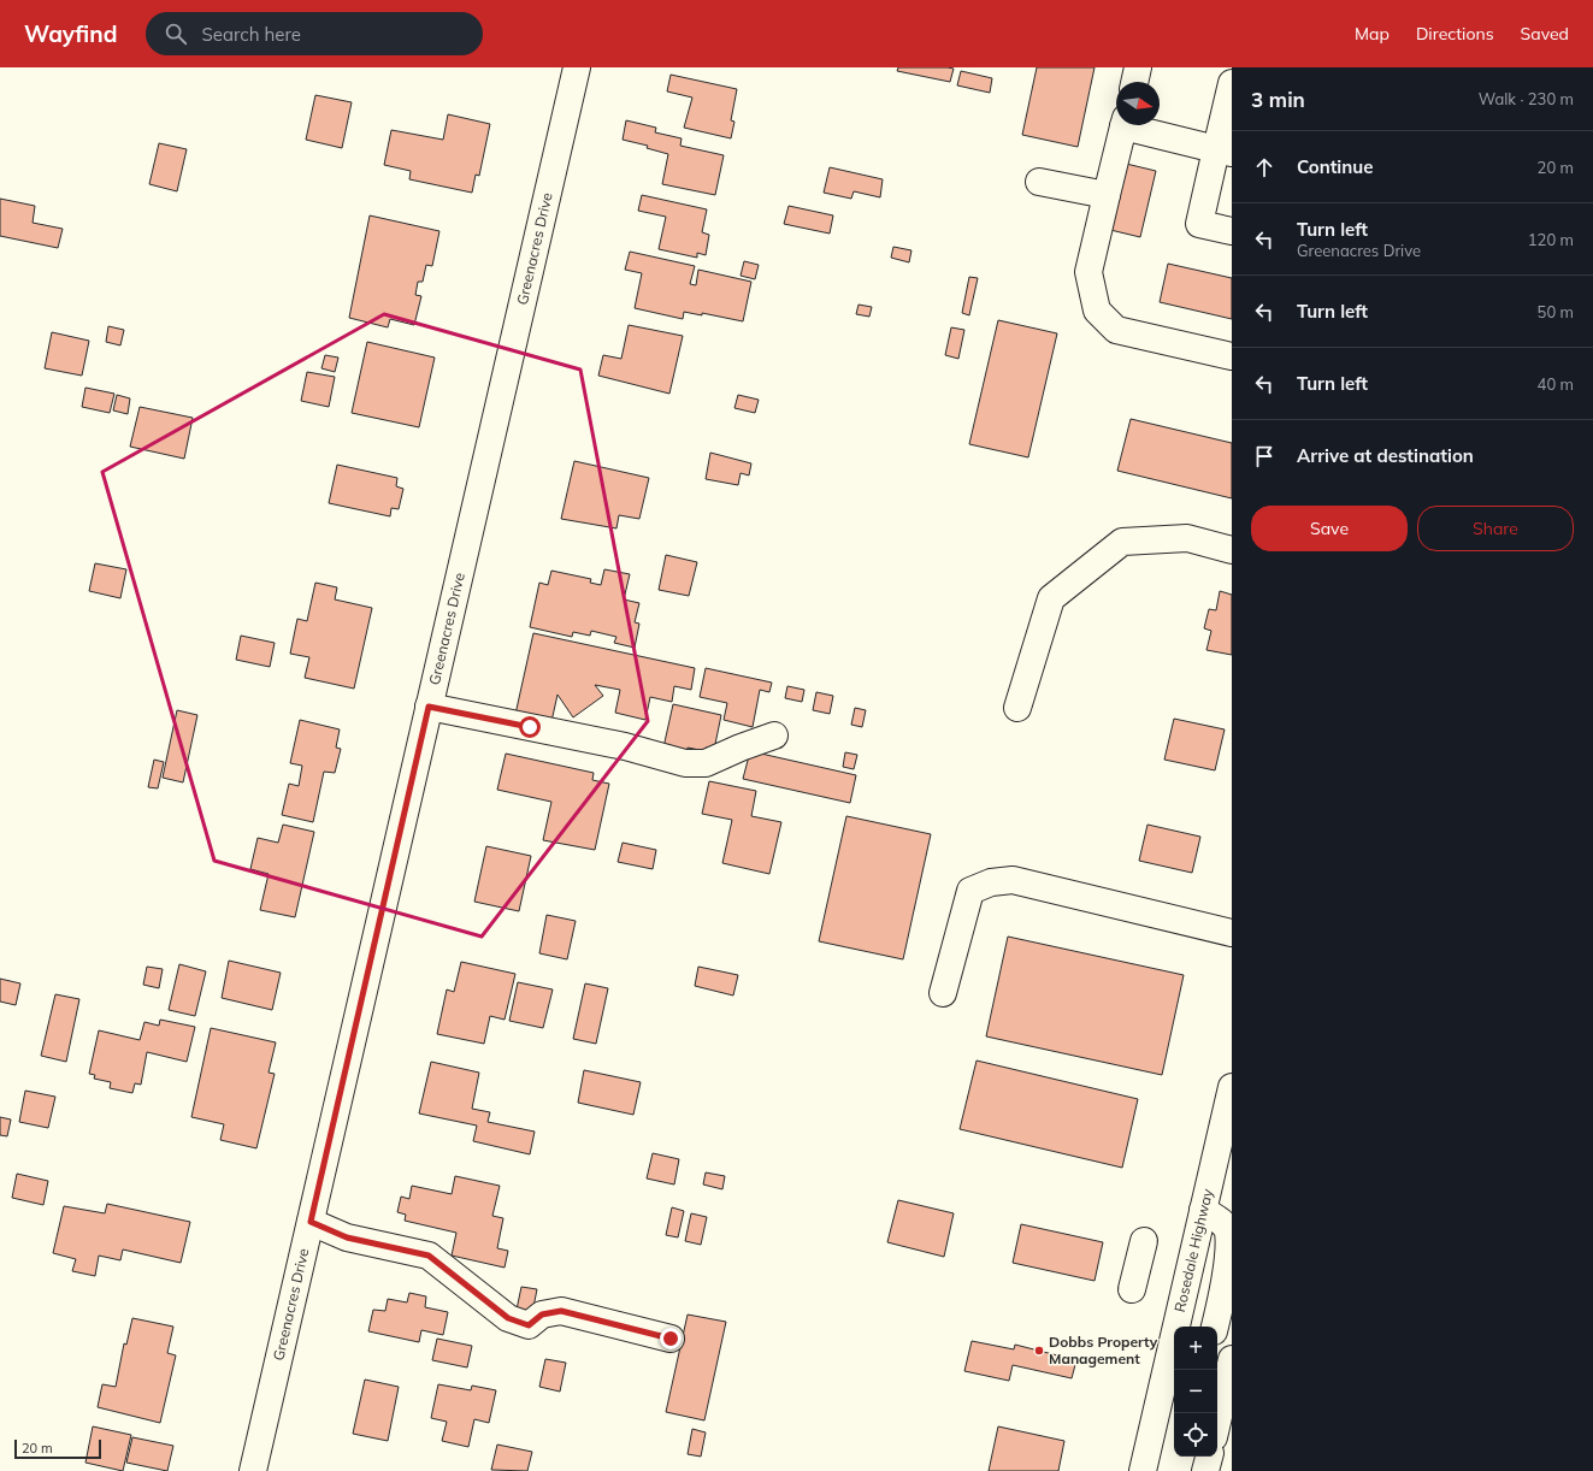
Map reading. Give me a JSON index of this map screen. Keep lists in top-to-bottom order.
{
  "streets": {
    "street": ["Greenacres Drive", "Rosedale Highway"]
  },
  "places": ["Dobbs Property Management"],
  "scale_bar": "20 m",
  "north": "right",
  "page": {
    "header": "Wayfind",
    "search": "Search here",
    "nav": ["Map", "Directions", "Saved"],
    "heading": ["3 min", "Walk · 230 m"],
    "list": [
      ["Continue", "20 m"],
      ["Turn left", "Greenacres Drive", "120 m"],
      ["Turn left", "50 m"],
      ["Turn left", "40 m"],
      "Arrive at destination"
    ],
    "buttons": ["Save", "Share"],
    "map_buttons": ["+", "−"],
    "scale": "20 m"
  }
}
